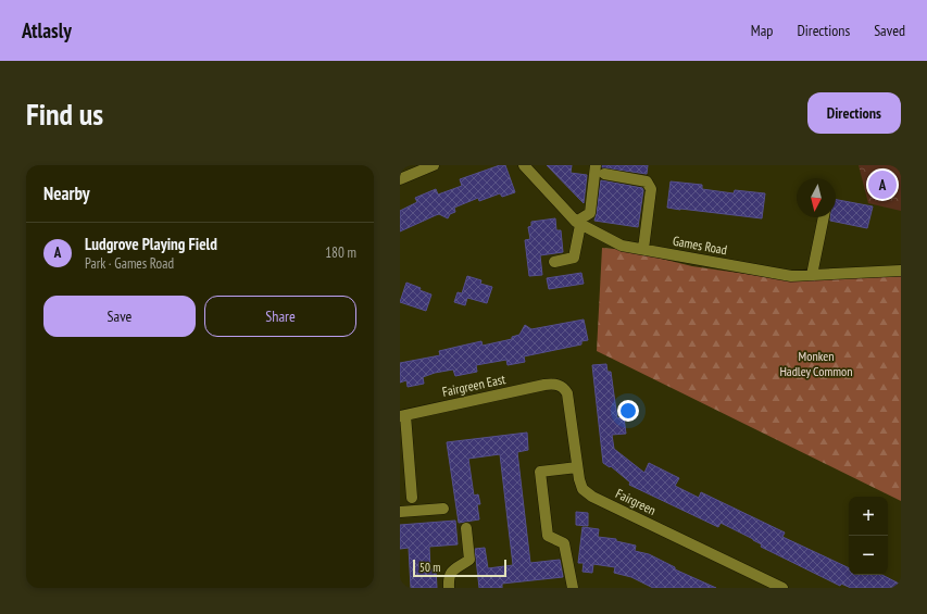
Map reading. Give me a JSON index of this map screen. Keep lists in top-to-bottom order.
{
  "streets": {
    "street": ["Games Road", "Fairgreen East", "Fairgreen"]
  },
  "crossings": [
    ["Fairgreen East", "Fairgreen"]
  ],
  "parks": ["Monken Hadley Common"],
  "scale_bar": "50 m",
  "north": "bottom",
  "page": {
    "header": "Atlasly",
    "nav": ["Map", "Directions", "Saved"],
    "buttons": [
      "Directions",
      ["Save", "Share"]
    ],
    "title": "Find us",
    "heading": "Nearby",
    "pins": "A",
    "list": [
      {
        "mark": "A",
        "name": "Ludgrove Playing Field",
        "note": "Park · Games Road",
        "value": "180 m"
      }
    ],
    "map_buttons": ["+", "−"],
    "scale": "50 m"
  }
}
